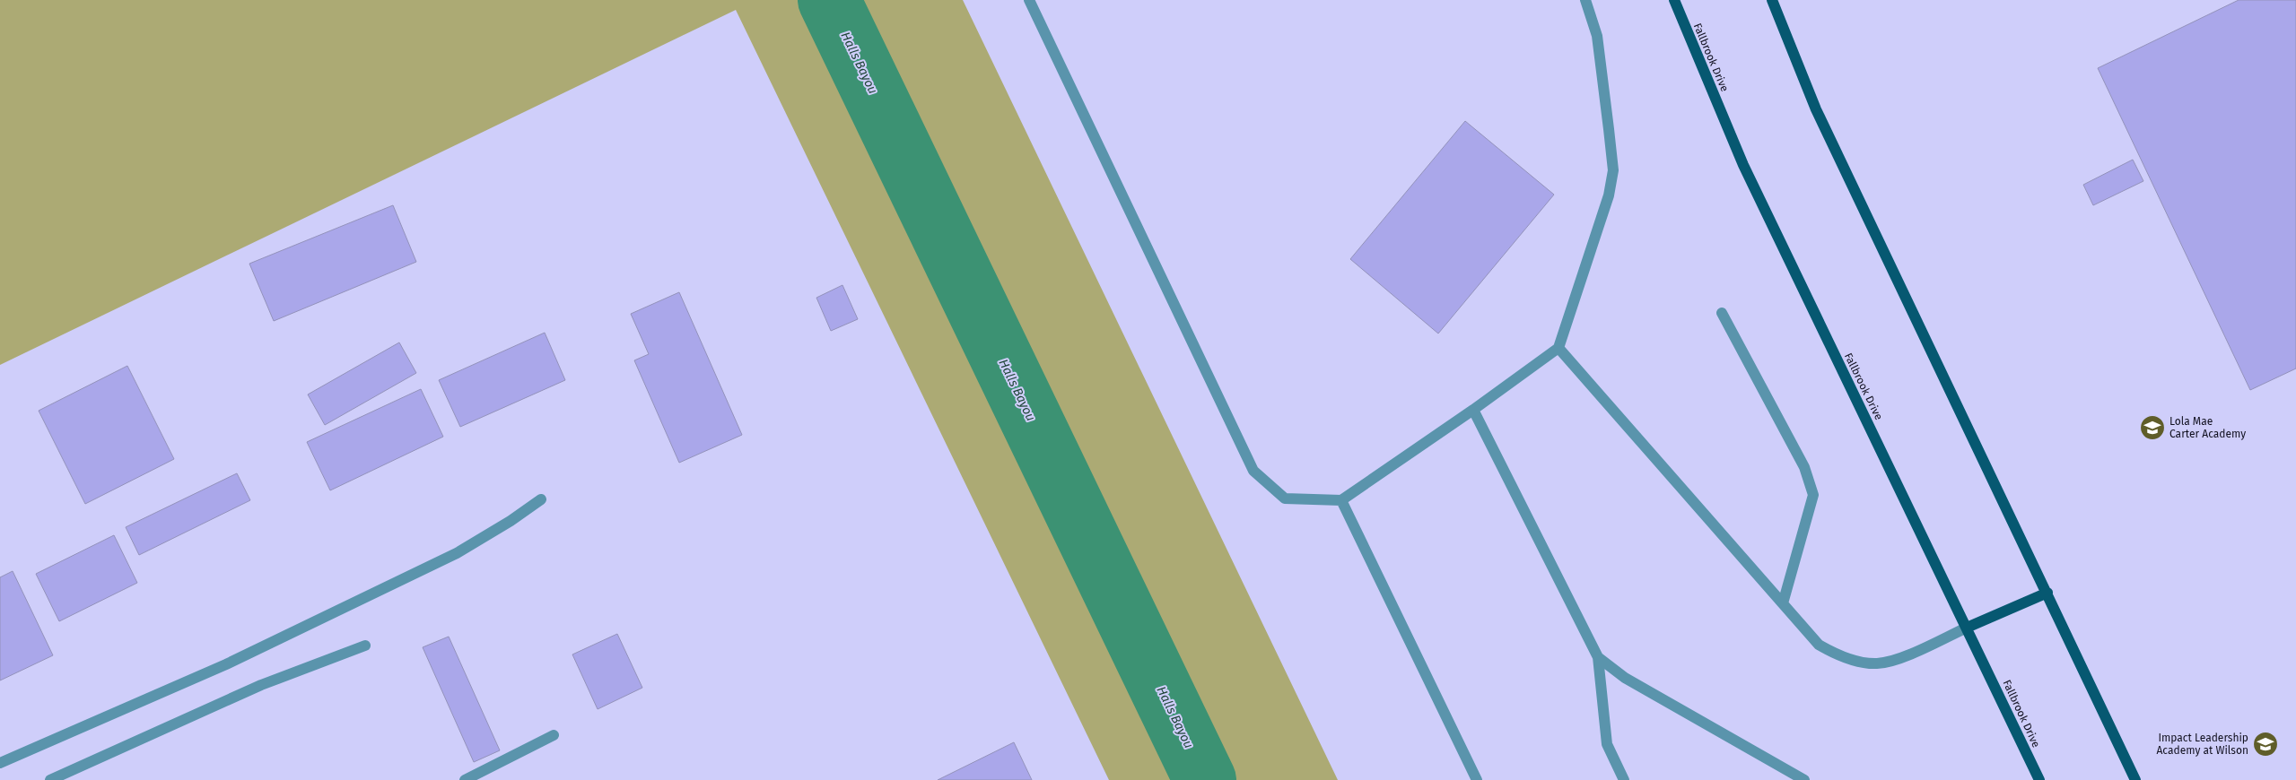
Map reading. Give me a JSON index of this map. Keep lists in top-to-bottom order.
{
  "streets": {
    "main road": ["Fallbrook Drive"]
  },
  "water": ["Halls Bayou"],
  "places": {
    "school or university": ["Lola Mae Carter Academy", "Impact Leadership Academy at Wilson"]
  }
}
